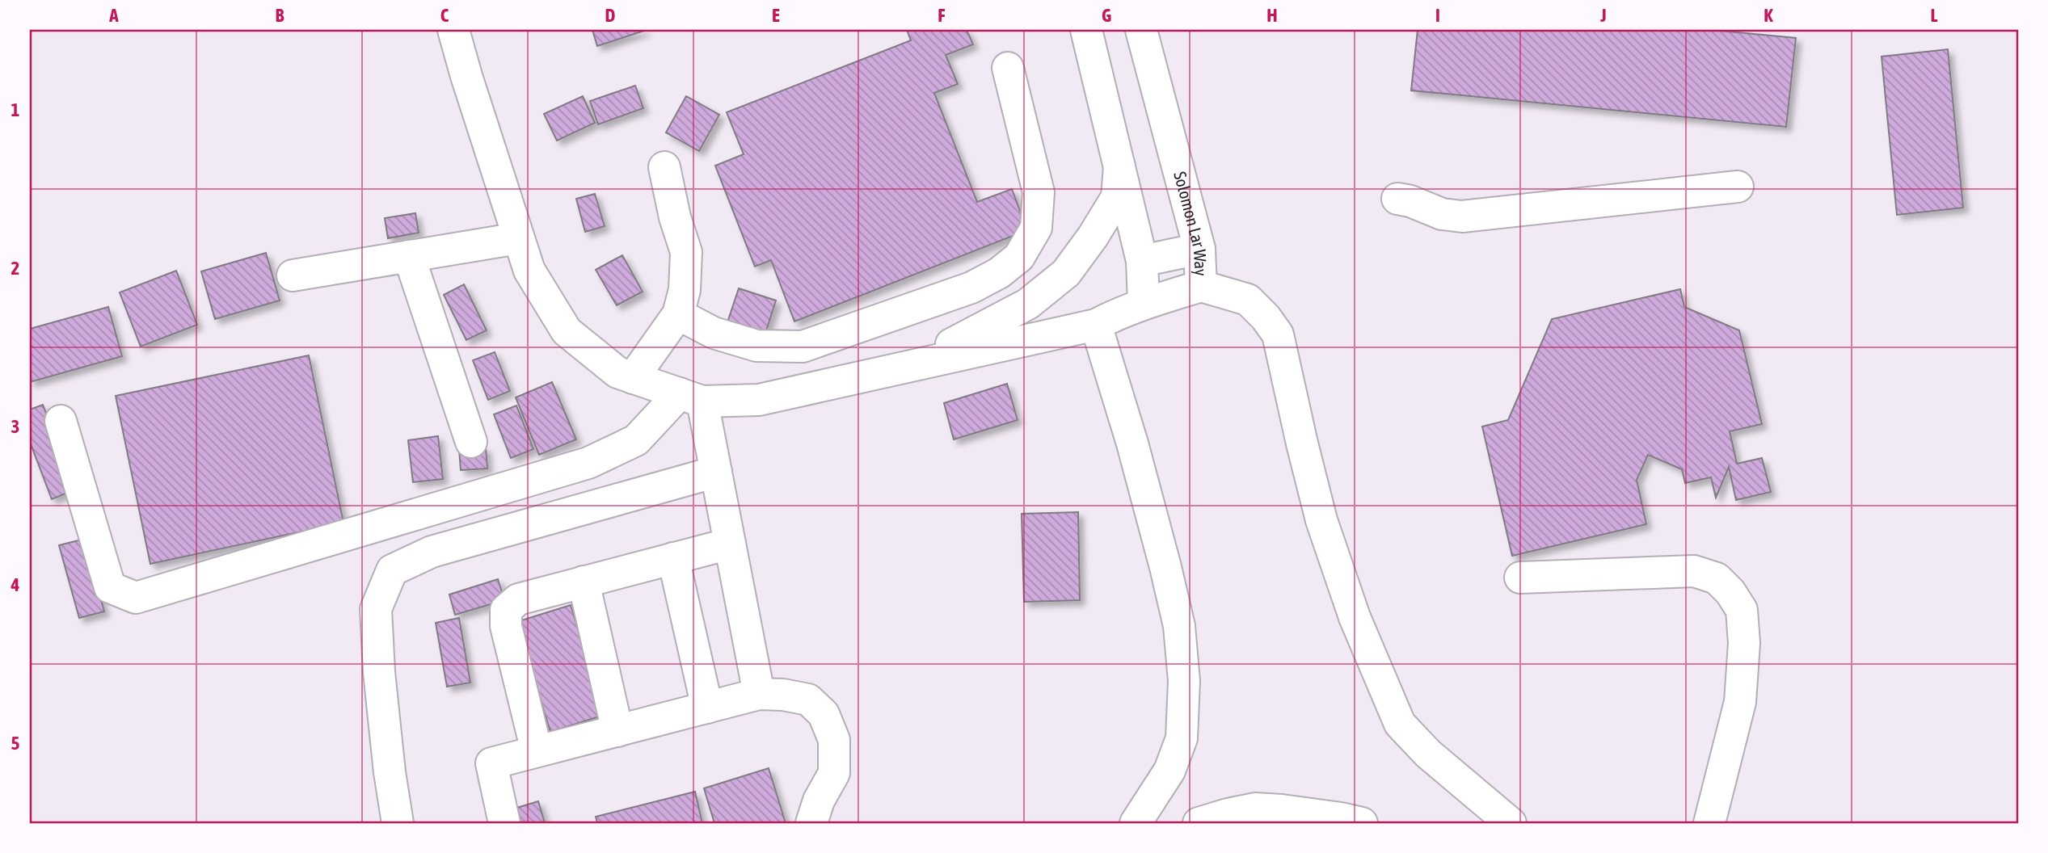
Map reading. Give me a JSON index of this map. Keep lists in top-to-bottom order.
{
  "streets": {
    "street": ["Solomon Lar Way"]
  },
  "grid": {
    "columns": [
      "A",
      "B",
      "C",
      "D",
      "E",
      "F",
      "G",
      "H",
      "I",
      "J",
      "K",
      "L"
    ],
    "rows": [
      "1",
      "2",
      "3",
      "4",
      "5"
    ]
  }
}
